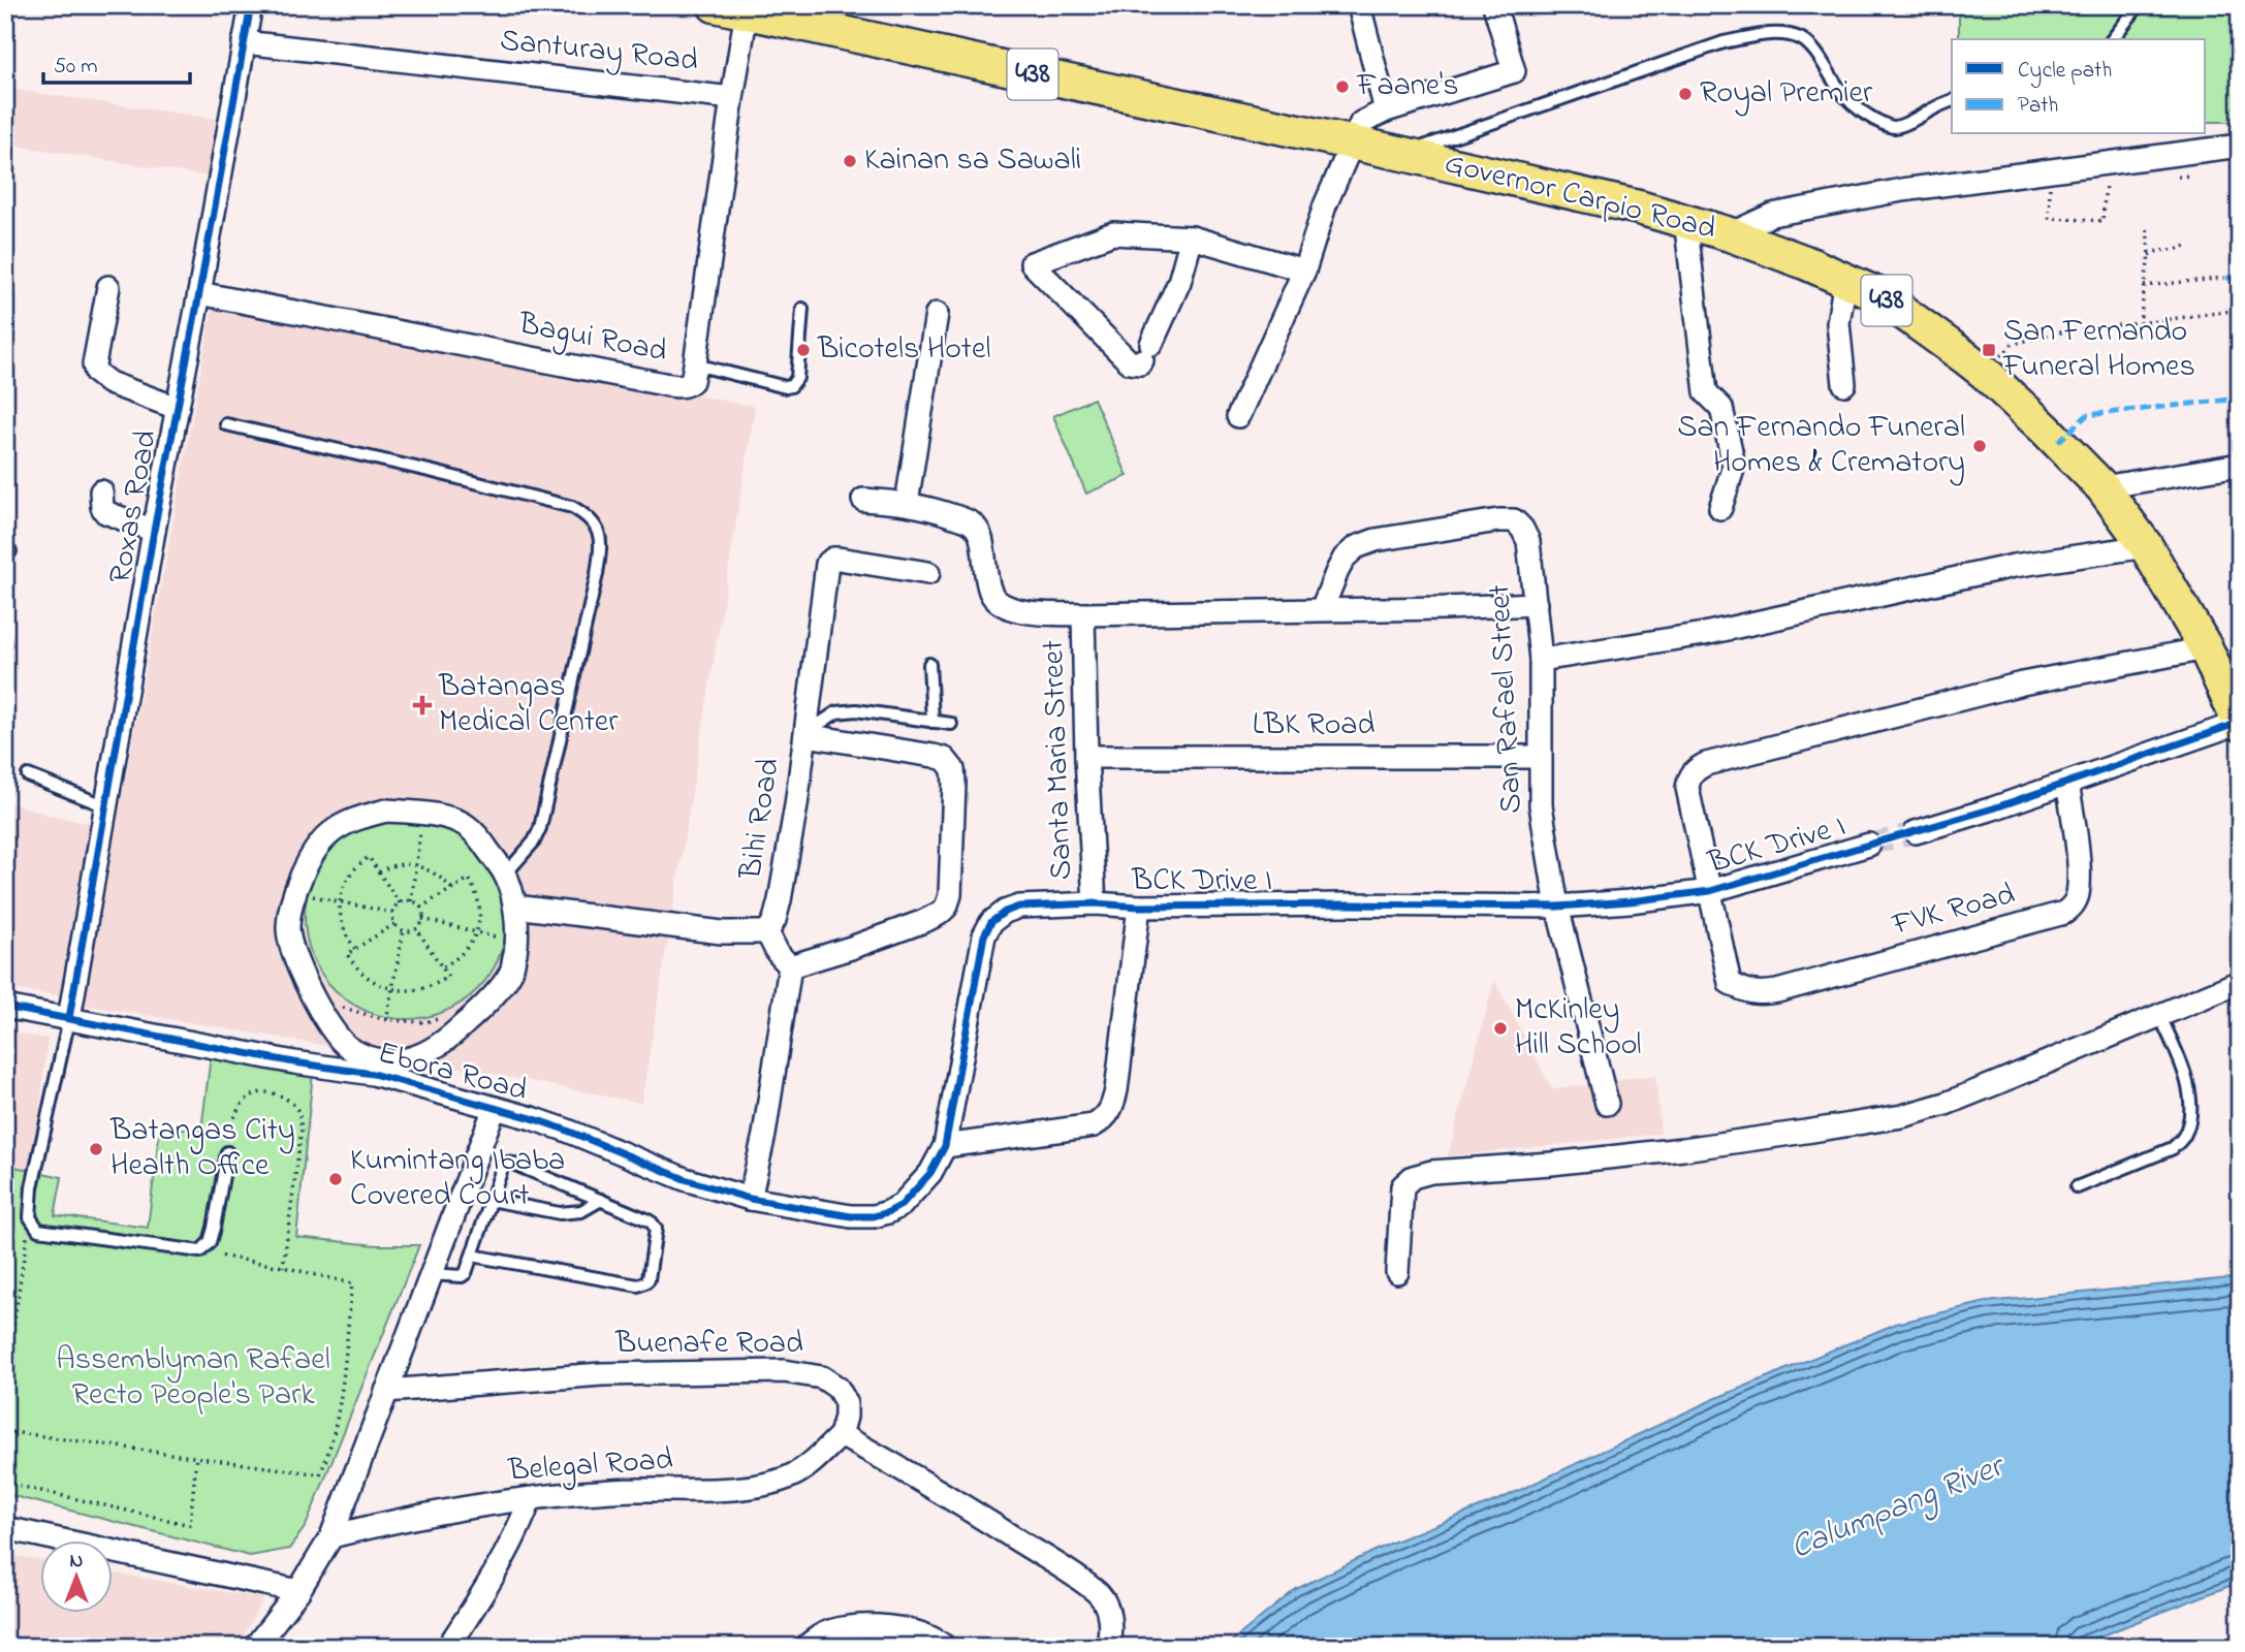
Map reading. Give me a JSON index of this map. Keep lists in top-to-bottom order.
{
  "streets": {
    "main road": ["438", "Governor Carpio Road"],
    "street": [
      "Santuray Road",
      "Bagui Road",
      "Roxas Road",
      "San Rafael Street",
      "LBK Road",
      "Santa Maria Street",
      "Bihi Road",
      "BCK Drive I",
      "FVK Road",
      "Ebora Road",
      "Buenafe Road",
      "Belegal Road"
    ]
  },
  "crossings": [
    ["Santuray Road", "Bagui Road"],
    ["Santuray Road", "Roxas Road"],
    ["Governor Carpio Road", "Bagui Road"],
    ["Bagui Road", "Roxas Road"],
    ["Roxas Road", "Ebora Road"],
    ["San Rafael Street", "LBK Road"],
    ["San Rafael Street", "BCK Drive I"],
    ["LBK Road", "Santa Maria Street"],
    ["Santa Maria Street", "BCK Drive I"],
    ["BCK Drive I", "FVK Road"],
    ["BCK Drive I", "Ebora Road"],
    ["Buenafe Road", "Belegal Road"]
  ],
  "water": ["Calumpang River"],
  "parks": ["Assemblyman Rafael Recto People's Park"],
  "places": {
    "other": [
      "Faane's",
      "Royal Premier",
      "Kainan sa Sawali",
      "Bicotels Hotel",
      "San Fernando Funeral Homes & Crematory",
      "McKinley Hill School",
      "Batangas City Health Office",
      "Kumintang Ibaba Covered Court"
    ],
    "transit": ["San Fernando Funeral Homes"],
    "health": ["Batangas Medical Center"]
  },
  "legend": ["Cycle path", "Path"],
  "scale_bar": "50 m",
  "north": "top"
}
